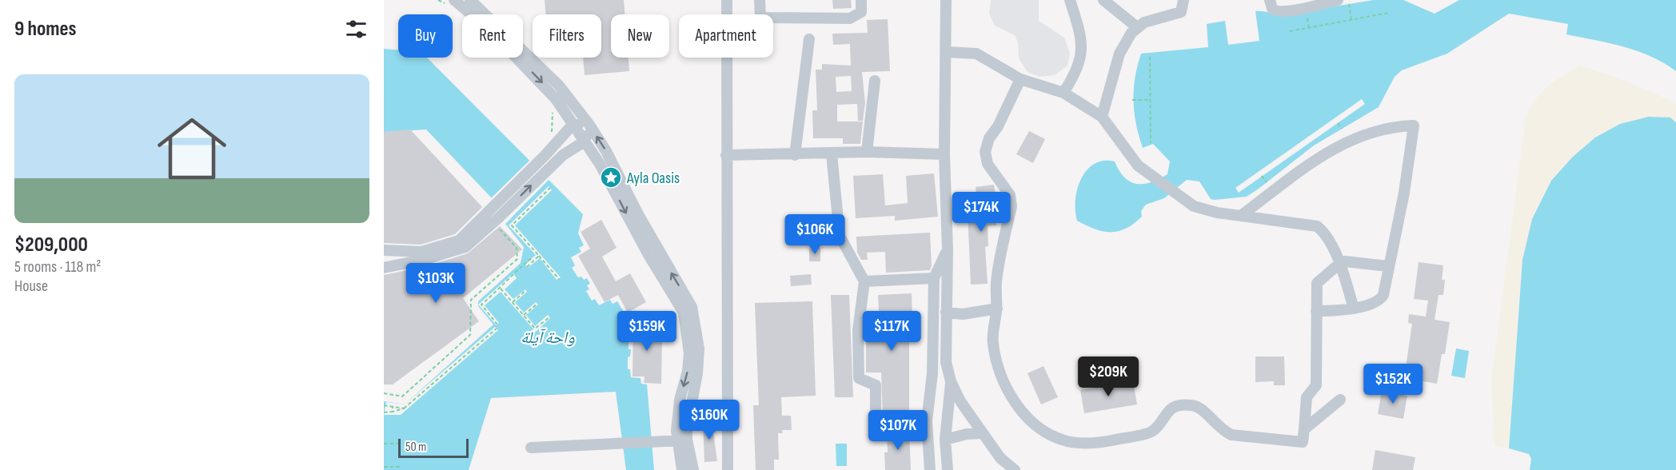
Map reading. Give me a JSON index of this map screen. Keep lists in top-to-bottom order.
{
  "water": ["واحة آيلة"],
  "places": {
    "place": ["Ayla Oasis"]
  },
  "scale_bar": "50 m",
  "page": {
    "heading": "9 homes",
    "chip": [
      "Buy",
      "Rent",
      "Filters",
      "New",
      "Apartment"
    ],
    "list": [
      {
        "name": "$209,000",
        "note": "5 rooms · 118 m² · House"
      }
    ],
    "price": [
      "$174K",
      "$106K",
      "$103K",
      "$159K",
      "$117K",
      "$209K",
      "$152K",
      "$160K",
      "$107K"
    ],
    "scale": "50 m"
  }
}
